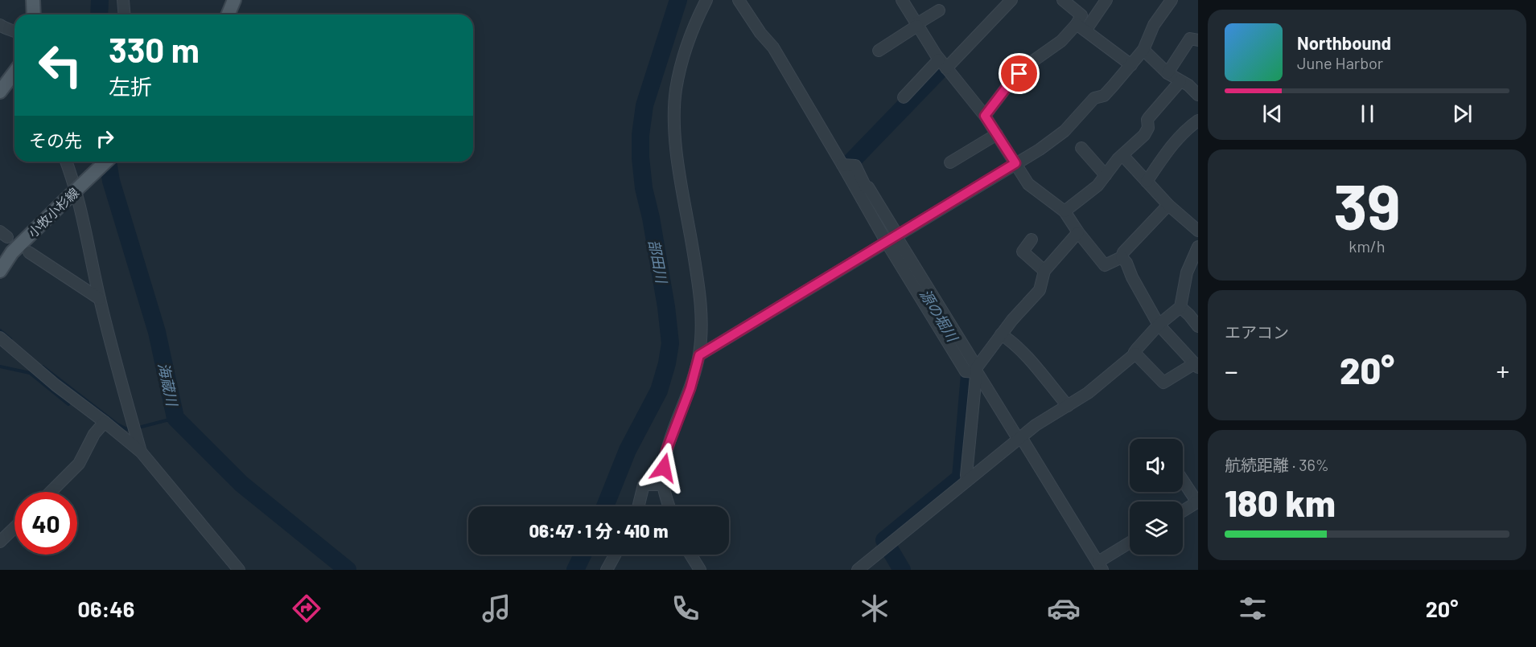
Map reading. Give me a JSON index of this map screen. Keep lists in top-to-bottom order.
{
  "streets": {
    "main road": ["小牧小杉線"]
  },
  "water": ["部田川", "源の堀川", "海蔵川"],
  "page": {
    "turn": ["330 m", "左折"],
    "song": ["Northbound", "June Harbor"],
    "then": "その先",
    "tile": [
      ["39", "km/h"],
      "エアコン",
      ["航続距離 · 36%", "180 km"]
    ],
    "heat": ["−", "20°", "+"],
    "limit": "40",
    "trip": "06:47 · 1 分 · 410 m",
    "tabs": ["06:46", "20°"]
  }
}
